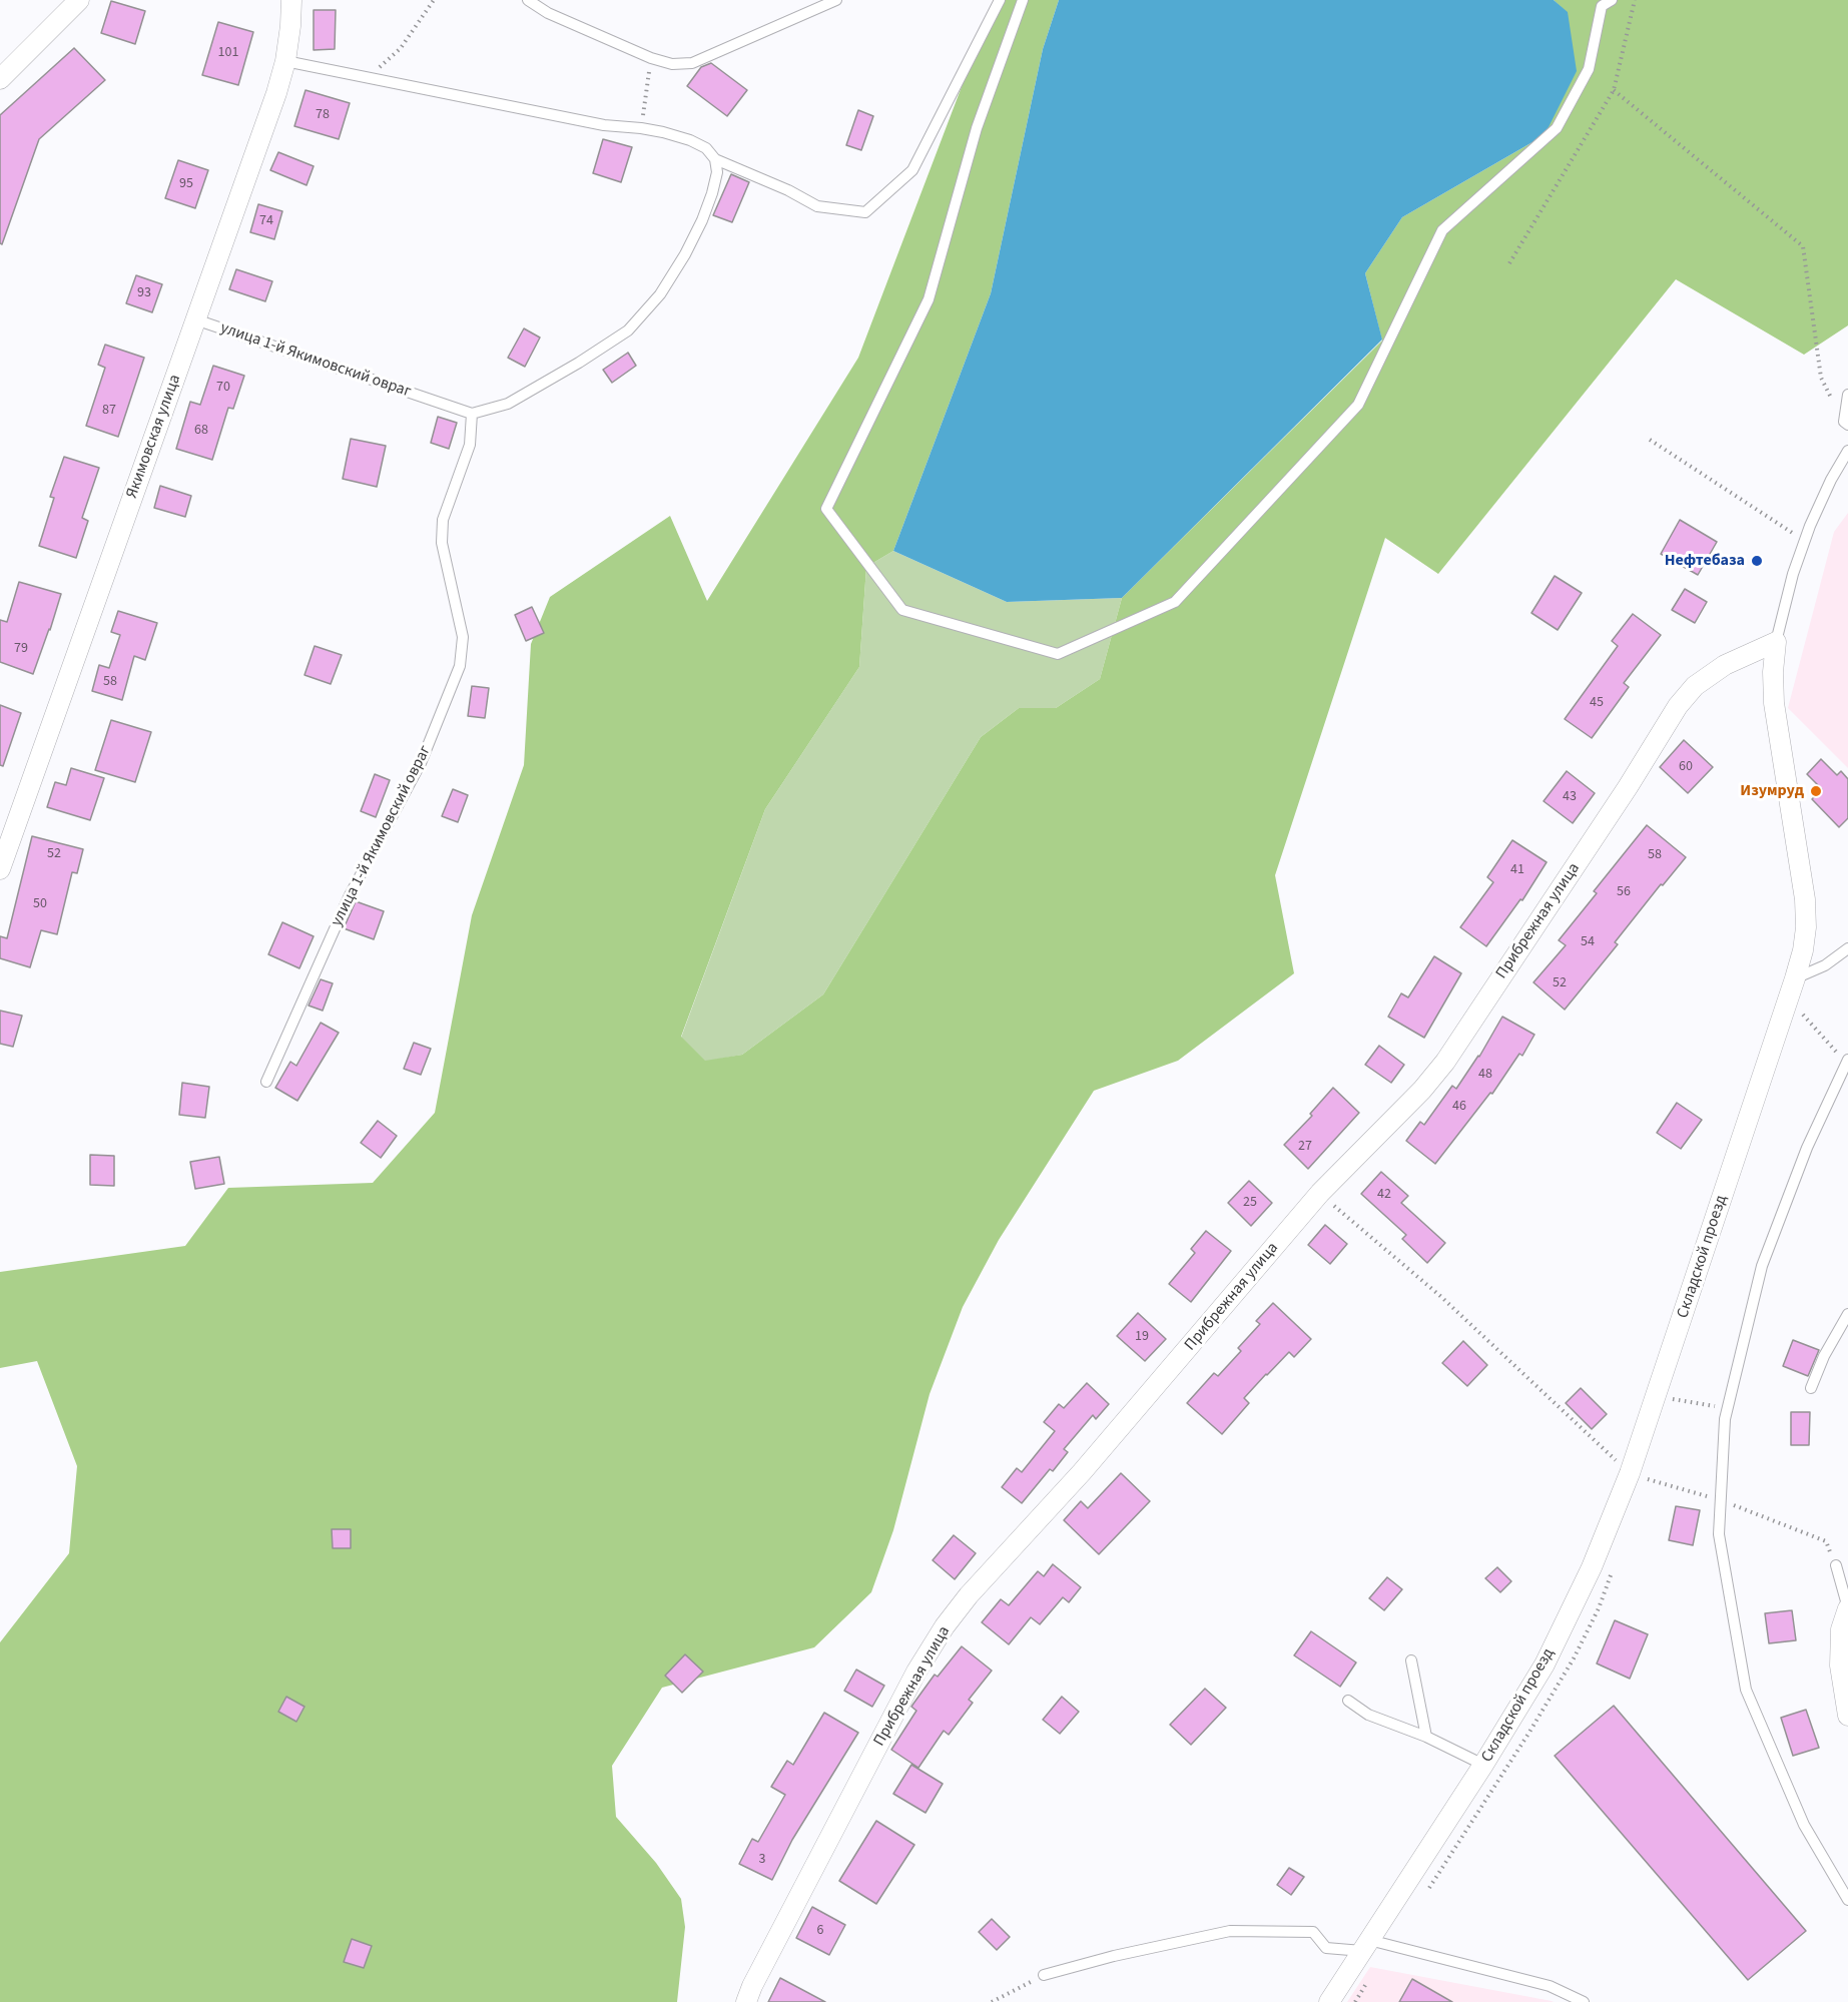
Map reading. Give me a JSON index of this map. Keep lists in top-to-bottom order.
{
  "streets": {
    "street": ["Якимовская улица", "Прибрежная улица", "Складской проезд"],
    "lane": ["улица 1-й Якимовский овраг"]
  },
  "crossings": [
    ["улица 1-й Якимовский овраг", "Якимовская улица"],
    ["Прибрежная улица", "Складской проезд"]
  ],
  "places": ["Нефтебаза", "Изумруд"],
  "house_numbers": [
    "101",
    "78",
    "95",
    "74",
    "93",
    "70",
    "87",
    "68",
    "79",
    "58",
    "45",
    "60",
    "43",
    "52",
    "58",
    "41",
    "56",
    "50",
    "54",
    "52",
    "48",
    "46",
    "27",
    "42",
    "25",
    "19",
    "3",
    "6"
  ]
}
